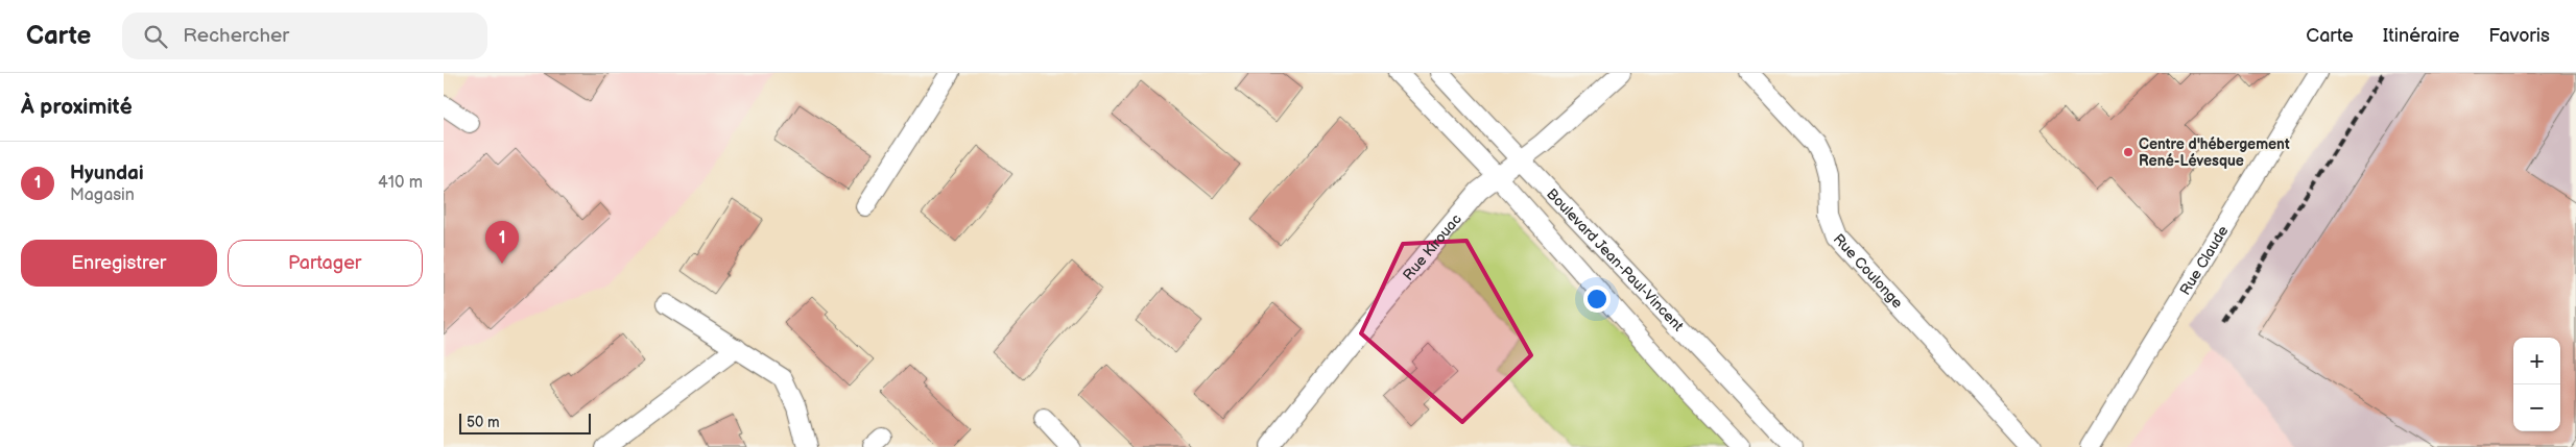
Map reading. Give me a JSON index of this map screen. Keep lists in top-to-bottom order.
{
  "streets": {
    "street": [
      "Rue Kirouac",
      "Boulevard Jean-Paul-Vincent",
      "Rue Claude",
      "Rue Coulonge"
    ]
  },
  "crossings": [
    ["Rue Kirouac", "Boulevard Jean-Paul-Vincent"]
  ],
  "places": ["Centre d'hébergement René-Lévesque"],
  "scale_bar": "50 m",
  "page": {
    "header": "Carte",
    "search": "Rechercher",
    "nav": ["Carte", "Itinéraire", "Favoris"],
    "heading": "À proximité",
    "list": [
      {
        "mark": "1",
        "name": "Hyundai",
        "note": "Magasin",
        "value": "410 m"
      }
    ],
    "pins": "1",
    "buttons": ["Enregistrer", "Partager"],
    "map_buttons": ["+", "−"],
    "scale": "50 m"
  }
}
